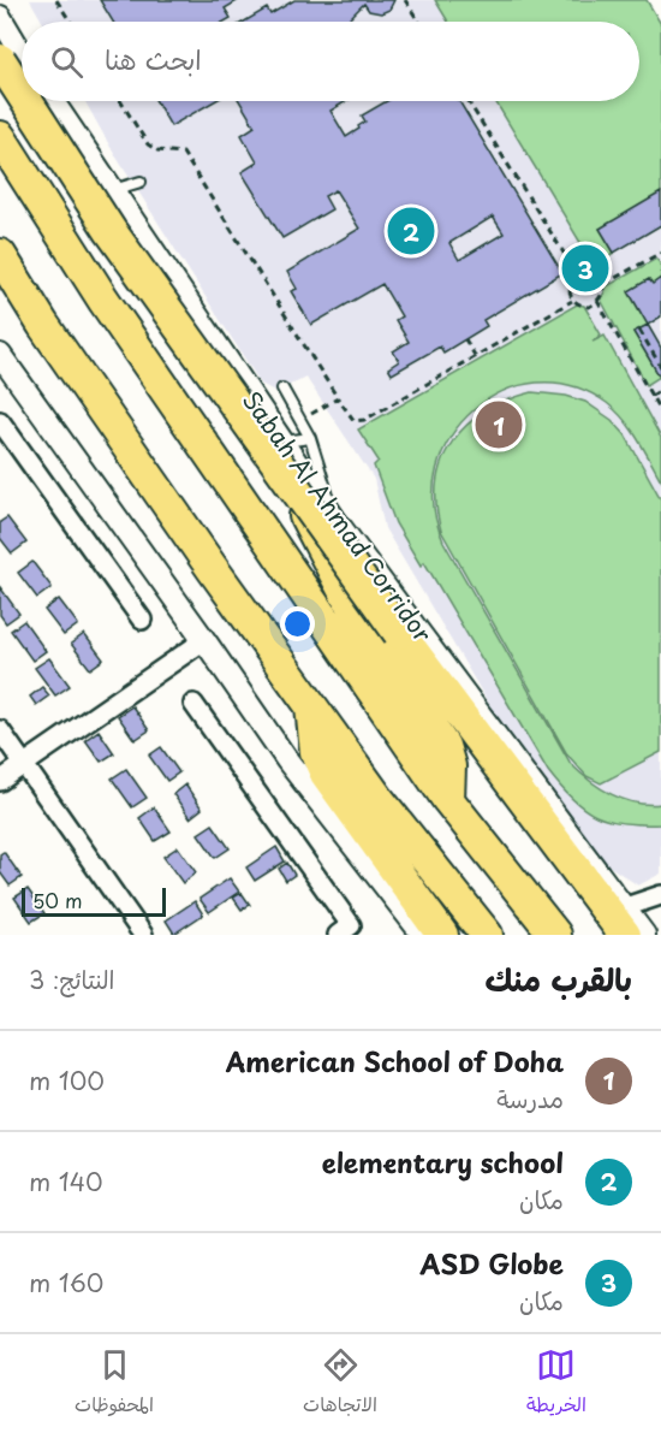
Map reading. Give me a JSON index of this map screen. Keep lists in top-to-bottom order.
{
  "streets": {
    "street": ["Sabah Al Ahmad Corridor"]
  },
  "scale_bar": "50 m",
  "page": {
    "search": "ابحث هنا",
    "pins": ["2", "3", "1"],
    "scale": "50 m",
    "heading": ["بالقرب منك", "النتائج: 3"],
    "list": [
      {
        "mark": "1",
        "name": "American School of Doha",
        "note": "مدرسة",
        "value": "100 m"
      },
      {
        "mark": "2",
        "name": "elementary school",
        "note": "مكان",
        "value": "140 m"
      },
      {
        "mark": "3",
        "name": "ASD Globe",
        "note": "مكان",
        "value": "160 m"
      }
    ],
    "nav": ["الخريطة", "الاتجاهات", "المحفوظات"]
  }
}
